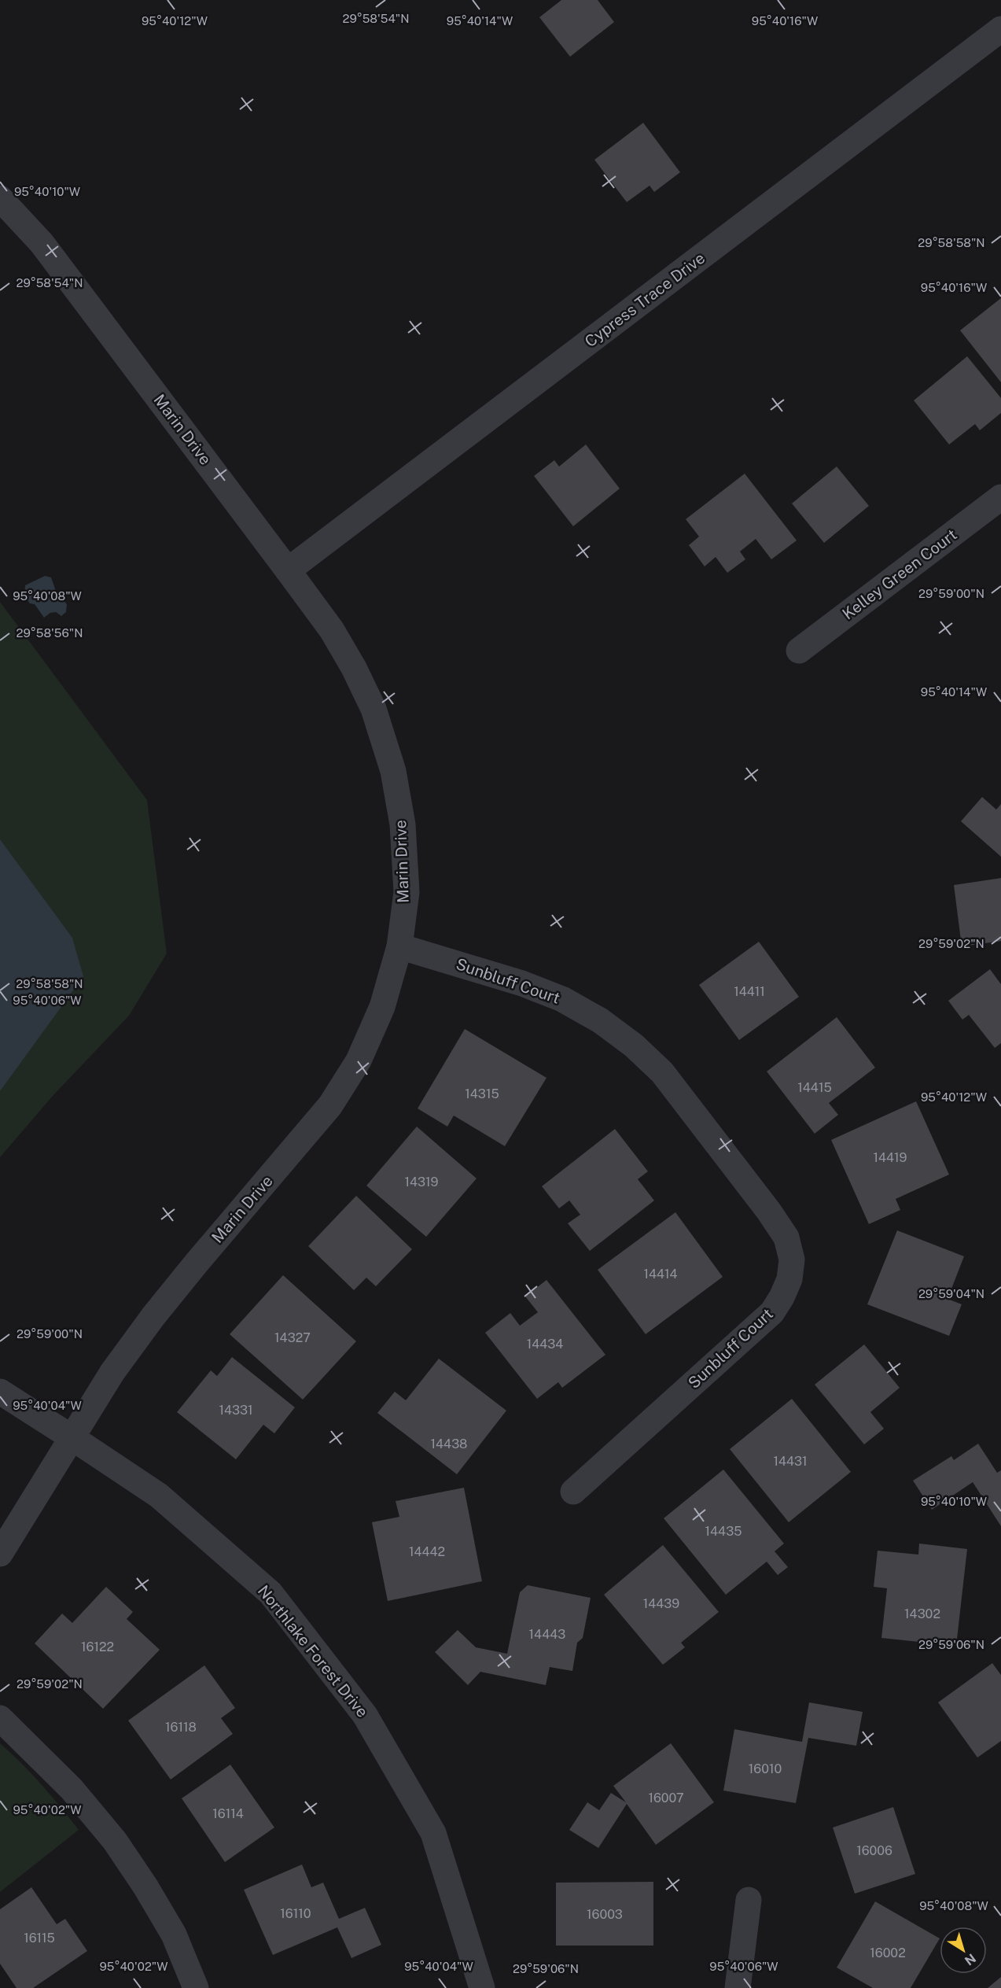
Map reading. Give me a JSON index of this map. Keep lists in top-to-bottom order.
{
  "streets": {
    "street": [
      "Cypress Trace Drive",
      "Marin Drive",
      "Kelley Green Court",
      "Sunbluff Court",
      "Northlake Forest Drive"
    ]
  },
  "crossings": [
    ["Cypress Trace Drive", "Marin Drive"],
    ["Marin Drive", "Sunbluff Court"],
    ["Marin Drive", "Northlake Forest Drive"]
  ],
  "house_numbers": [
    "14411",
    "14415",
    "14315",
    "14419",
    "14319",
    "14414",
    "14327",
    "14434",
    "14331",
    "14438",
    "14431",
    "14435",
    "14442",
    "14439",
    "14302",
    "14443",
    "16122",
    "16118",
    "16010",
    "16007",
    "16114",
    "16006",
    "16110",
    "16003",
    "16115",
    "16002"
  ],
  "north": "bottom right",
  "coordinates": [
    "29°58'54\"N",
    "95°40'12\"W",
    "95°40'14\"W",
    "95°40'16\"W",
    "95°40'10\"W",
    "29°58'58\"N",
    "29°59'00\"N",
    "95°40'08\"W",
    "29°58'56\"N",
    "29°59'02\"N",
    "95°40'06\"W",
    "29°59'04\"N",
    "95°40'04\"W",
    "29°59'06\"N",
    "95°40'02\"W"
  ]
}
